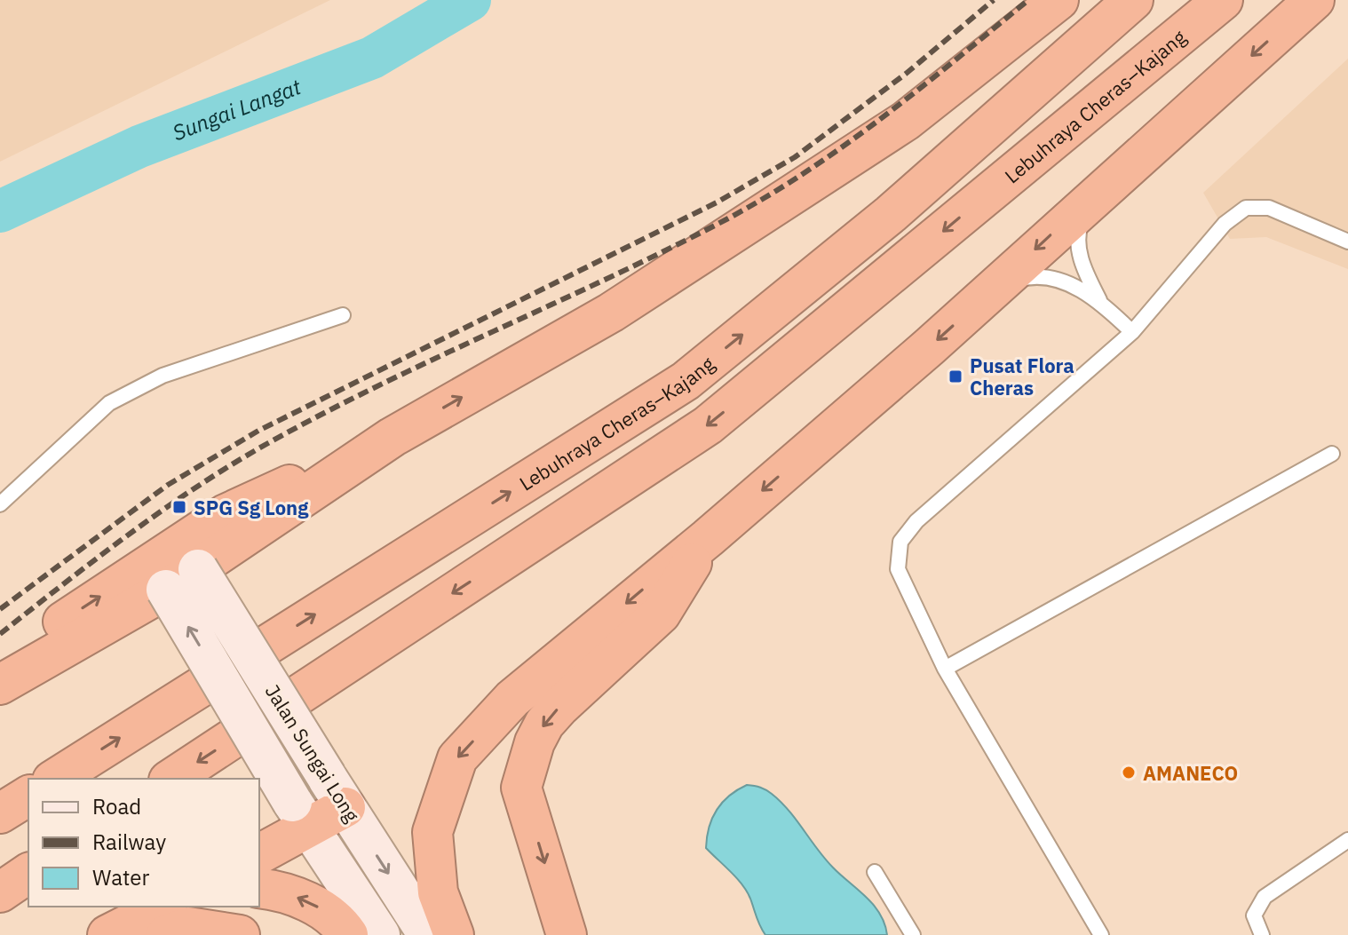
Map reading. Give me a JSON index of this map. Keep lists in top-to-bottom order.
{
  "streets": {
    "highway": ["Lebuhraya Cheras–Kajang"],
    "street": ["Jalan Sungai Long"]
  },
  "water": ["Sungai Langat"],
  "places": {
    "transit": ["Pusat Flora Cheras", "SPG Sg Long"],
    "other": ["AMANECO"]
  },
  "legend": ["Road", "Railway", "Water"]
}
